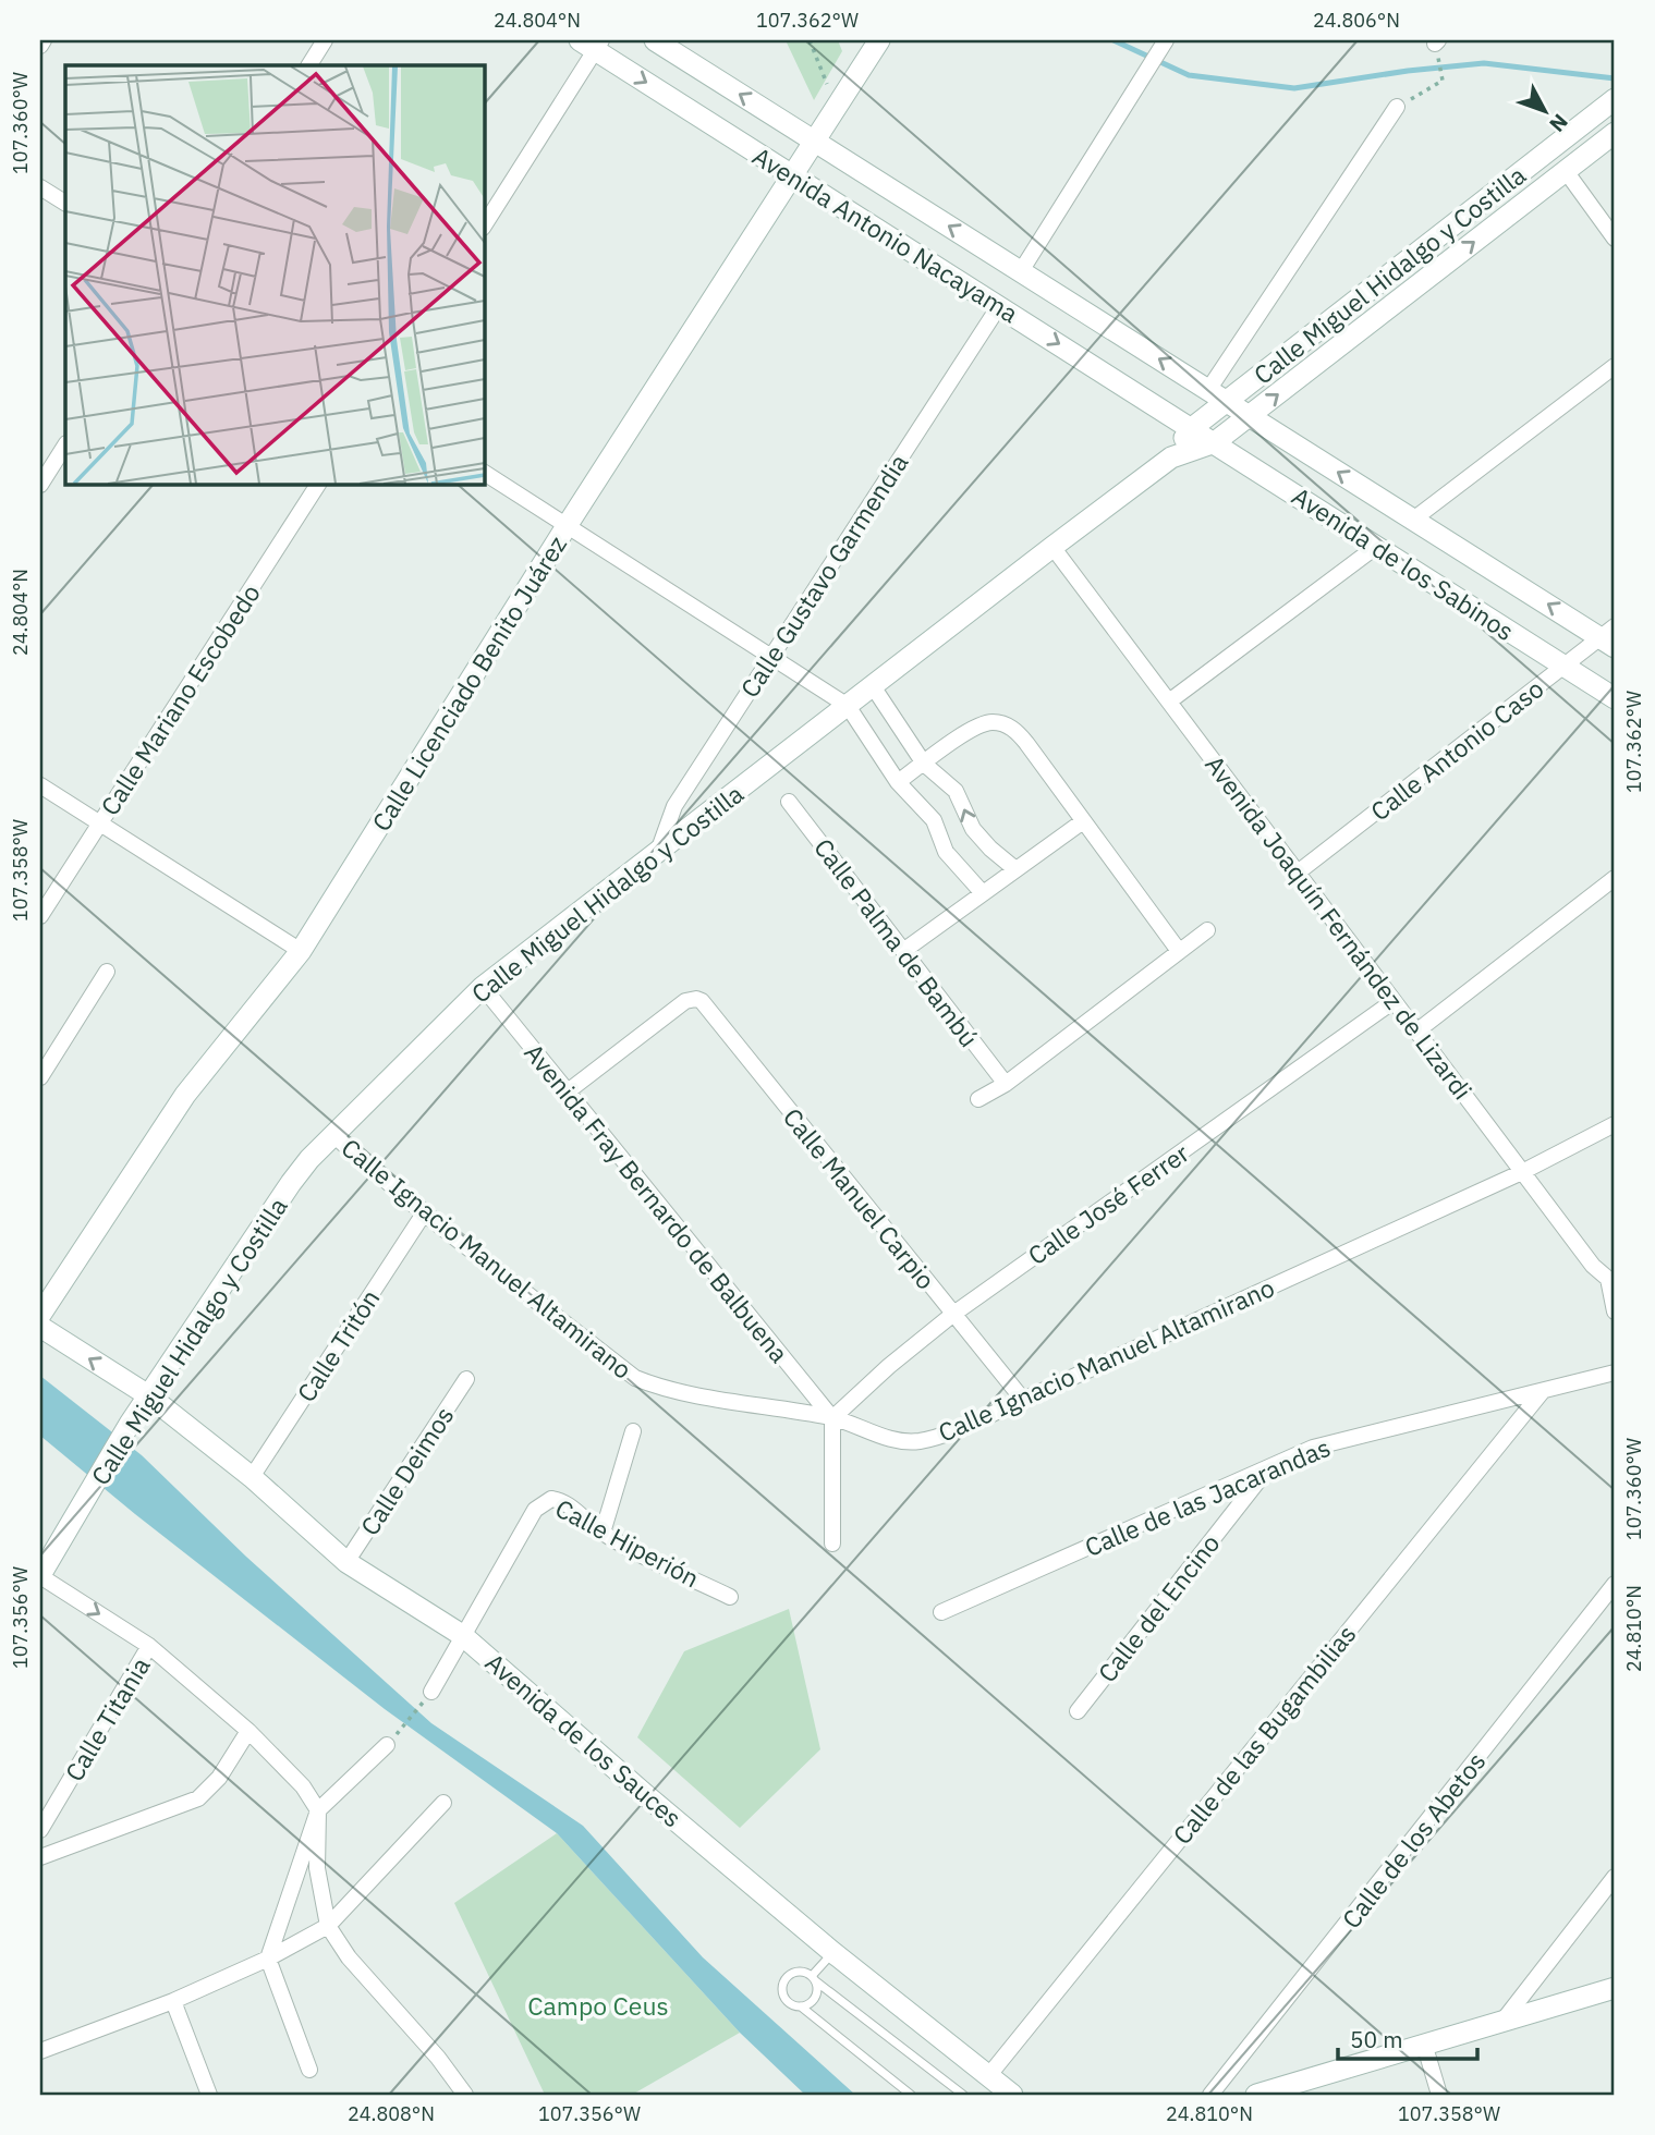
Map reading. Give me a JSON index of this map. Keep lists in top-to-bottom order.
{
  "streets": {
    "main road": [
      "Avenida Antonio Nacayama",
      "Calle Miguel Hidalgo y Costilla",
      "Avenida de los Sabinos",
      "Calle Licenciado Benito Juárez",
      "Avenida de los Sauces"
    ],
    "street": [
      "Calle Gustavo Garmendia",
      "Calle Mariano Escobedo",
      "Calle Antonio Caso",
      "Avenida Joaquín Fernández de Lizardi",
      "Calle Palma de Bambú",
      "Calle Manuel Carpio",
      "Avenida Fray Bernardo de Balbuena",
      "Calle José Ferrer",
      "Calle Ignacio Manuel Altamirano",
      "Calle Tritón",
      "Calle Deimos",
      "Calle de las Jacarandas",
      "Calle Hiperión",
      "Calle del Encino",
      "Calle Titania",
      "Calle de las Bugambilias",
      "Calle de los Abetos"
    ]
  },
  "crossings": [
    ["Avenida Antonio Nacayama", "Calle Miguel Hidalgo y Costilla"],
    ["Avenida Antonio Nacayama", "Avenida de los Sabinos"],
    ["Avenida Antonio Nacayama", "Calle Gustavo Garmendia"],
    ["Avenida Antonio Nacayama", "Calle Licenciado Benito Juárez"],
    ["Calle Miguel Hidalgo y Costilla", "Avenida de los Sabinos"],
    ["Calle Miguel Hidalgo y Costilla", "Calle Gustavo Garmendia"],
    ["Calle Miguel Hidalgo y Costilla", "Avenida Joaquín Fernández de Lizardi"],
    ["Calle Miguel Hidalgo y Costilla", "Avenida Fray Bernardo de Balbuena"],
    ["Calle Miguel Hidalgo y Costilla", "Calle Ignacio Manuel Altamirano"],
    ["Calle Miguel Hidalgo y Costilla", "Avenida de los Sauces"],
    ["Avenida de los Sabinos", "Calle Antonio Caso"],
    ["Calle Antonio Caso", "Avenida Joaquín Fernández de Lizardi"],
    ["Avenida Joaquín Fernández de Lizardi", "Calle José Ferrer"],
    ["Avenida Joaquín Fernández de Lizardi", "Calle Ignacio Manuel Altamirano"],
    ["Calle Manuel Carpio", "Avenida Fray Bernardo de Balbuena"],
    ["Calle Manuel Carpio", "Calle José Ferrer"],
    ["Calle Manuel Carpio", "Calle Ignacio Manuel Altamirano"],
    ["Avenida Fray Bernardo de Balbuena", "Calle José Ferrer"],
    ["Avenida Fray Bernardo de Balbuena", "Calle Ignacio Manuel Altamirano"],
    ["Calle José Ferrer", "Calle Ignacio Manuel Altamirano"],
    ["Calle Ignacio Manuel Altamirano", "Calle Tritón"],
    ["Calle Tritón", "Avenida de los Sauces"],
    ["Calle Deimos", "Avenida de los Sauces"],
    ["Calle de las Jacarandas", "Calle del Encino"],
    ["Calle de las Jacarandas", "Calle de las Bugambilias"],
    ["Calle Hiperión", "Avenida de los Sauces"],
    ["Calle de las Bugambilias", "Avenida de los Sauces"]
  ],
  "parks": ["Campo Ceus"],
  "scale_bar": "50 m",
  "north": "bottom right",
  "coordinates": [
    "24.804°N",
    "107.362°W",
    "24.806°N",
    "107.360°W",
    "107.358°W",
    "107.356°W",
    "24.810°N",
    "24.808°N"
  ]
}
